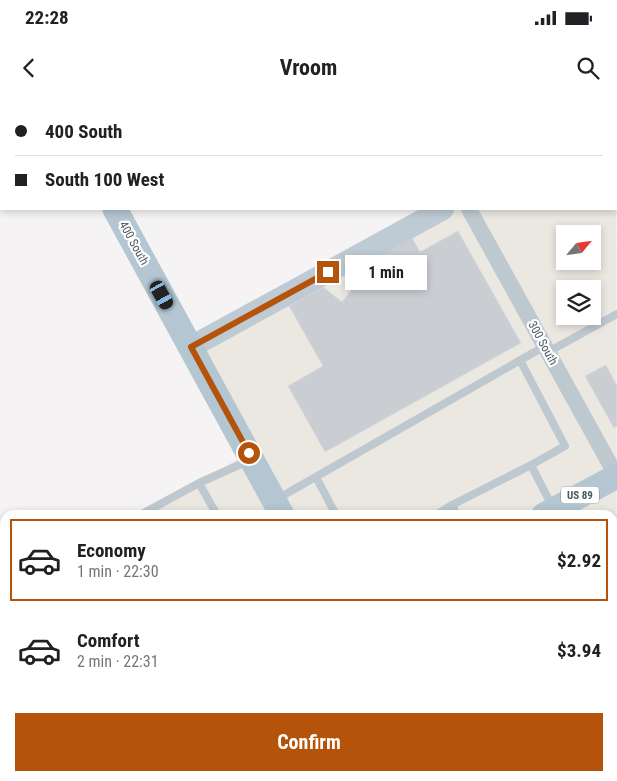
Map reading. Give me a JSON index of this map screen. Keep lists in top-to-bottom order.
{
  "streets": {
    "main road": ["400 South", "US 89"],
    "street": ["300 South"]
  },
  "crossings": [
    ["300 South", "US 89"]
  ],
  "north": "top right",
  "page": {
    "status": "22:28",
    "header": "Vroom",
    "banner": ["400 South", "South 100 West"],
    "bubble": "1 min",
    "list": [
      {
        "name": "Economy",
        "note": "1 min · 22:30",
        "value": "$2.92"
      },
      {
        "name": "Comfort",
        "note": "2 min · 22:31",
        "value": "$3.94"
      }
    ],
    "buttons": "Confirm"
  }
}
